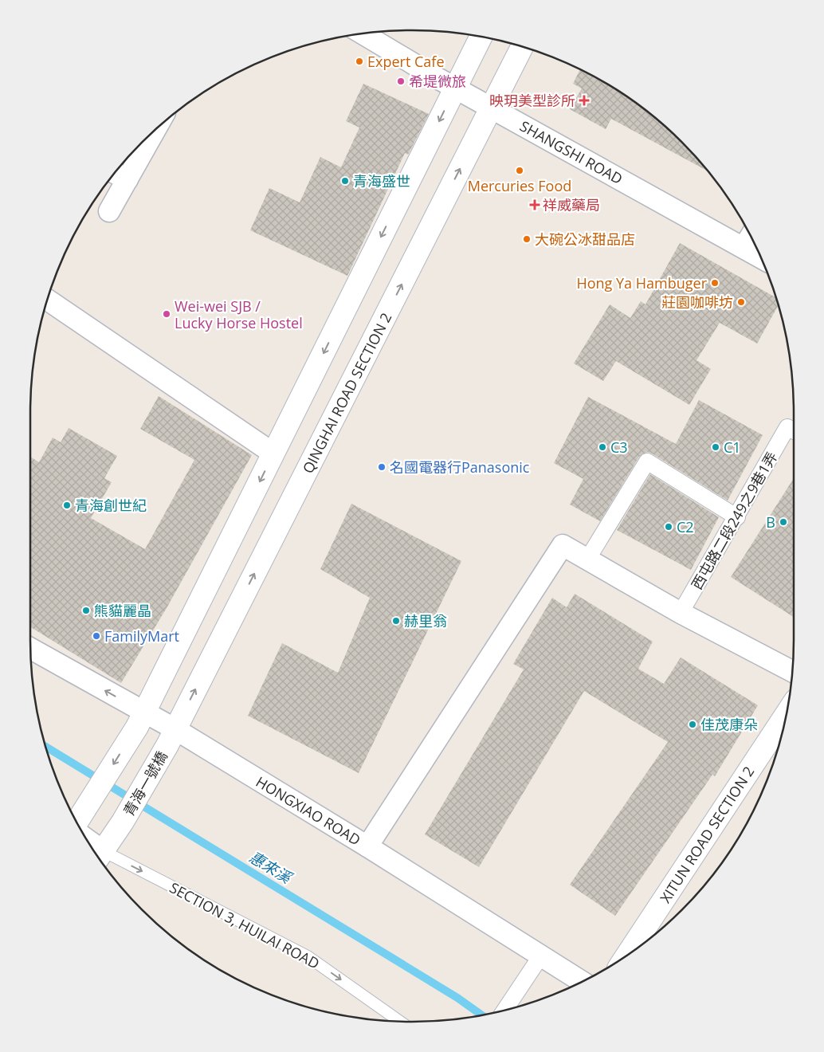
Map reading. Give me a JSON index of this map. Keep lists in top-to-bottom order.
{
  "streets": {
    "main road": ["QINGHAI ROAD SECTION 2", "青海一號橋", "XITUN ROAD SECTION 2"],
    "street": ["SHANGSHI ROAD", "西屯路二段249之9巷1弄", "HONGXIAO ROAD"],
    "lane": ["SECTION 3, HUILAI ROAD"]
  },
  "crossings": [
    ["SHANGSHI ROAD", "QINGHAI ROAD SECTION 2"],
    ["QINGHAI ROAD SECTION 2", "青海一號橋"],
    ["QINGHAI ROAD SECTION 2", "HONGXIAO ROAD"],
    ["青海一號橋", "HONGXIAO ROAD"],
    ["青海一號橋", "SECTION 3, HUILAI ROAD"]
  ],
  "one_way": ["SECTION 3, HUILAI ROAD"],
  "water": ["惠來溪"],
  "places": {
    "other": [
      "Expert Cafe",
      "希堤微旅",
      "Mercuries Food",
      "青海盛世",
      "大碗公冰甜品店",
      "Hong Ya Hambuger",
      "莊園咖啡坊",
      "Wei-wei SJB / Lucky Horse Hostel",
      "C3",
      "C1",
      "名國電器行Panasonic",
      "青海創世紀",
      "B",
      "C2",
      "熊貓麗晶",
      "赫里翁",
      "FamilyMart",
      "佳茂康朵"
    ],
    "health": ["映玥美型診所", "祥威藥局"]
  }
}
